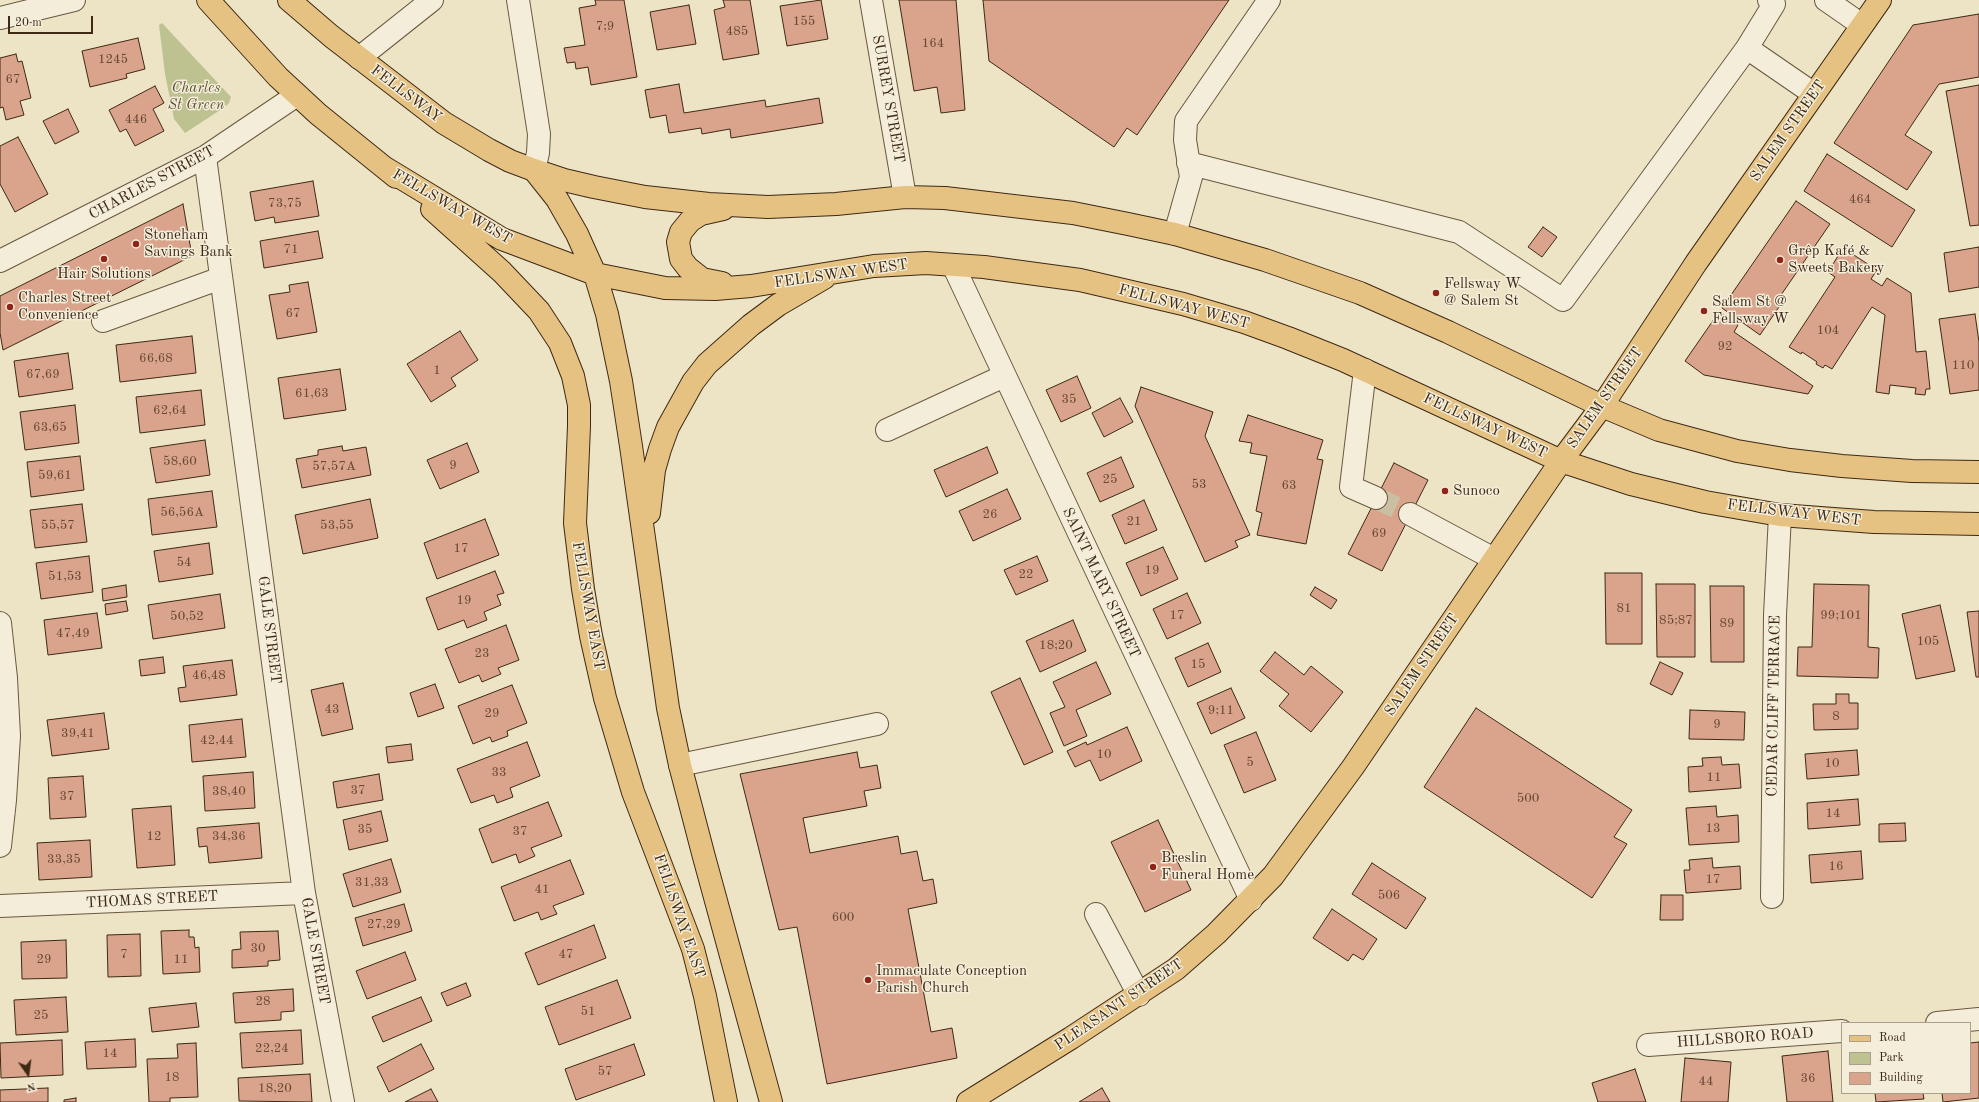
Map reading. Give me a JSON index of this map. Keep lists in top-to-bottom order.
{
  "streets": {
    "main road": [
      "FELLSWAY",
      "SALEM STREET",
      "FELLSWAY WEST",
      "FELLSWAY EAST",
      "PLEASANT STREET"
    ],
    "street": [
      "SURREY STREET",
      "CHARLES STREET",
      "SAINT MARY STREET",
      "GALE STREET",
      "CEDAR CLIFF TERRACE",
      "THOMAS STREET",
      "HILLSBORO ROAD"
    ]
  },
  "crossings": [
    ["SALEM STREET", "FELLSWAY WEST"],
    ["SALEM STREET", "PLEASANT STREET"],
    ["CHARLES STREET", "GALE STREET"],
    ["FELLSWAY WEST", "SAINT MARY STREET"],
    ["FELLSWAY WEST", "FELLSWAY EAST"],
    ["FELLSWAY WEST", "CEDAR CLIFF TERRACE"],
    ["SAINT MARY STREET", "PLEASANT STREET"],
    ["GALE STREET", "THOMAS STREET"]
  ],
  "parks": ["Charles St Green"],
  "places": [
    "Stoneham Savings Bank",
    "Hair Solutions",
    "Grêp Kafé & Sweets Bakery",
    "Fellsway W @ Salem St",
    "Charles Street Convenience",
    "Salem St @ Fellsway W",
    "Sunoco",
    "Breslin Funeral Home",
    "Immaculate Conception Parish Church"
  ],
  "house_numbers": [
    "155",
    "7;9",
    "485",
    "164",
    "1245",
    "67",
    "446",
    "464",
    "73,75",
    "71",
    "67",
    "104",
    "92",
    "66,68",
    "110",
    "1",
    "67,69",
    "61,63",
    "35",
    "62,64",
    "63,65",
    "58,60",
    "9",
    "57,57A",
    "59,61",
    "25",
    "53",
    "63",
    "56,56A",
    "26",
    "21",
    "55,57",
    "53,55",
    "69",
    "17",
    "54",
    "19",
    "22",
    "51,53",
    "19",
    "81",
    "17",
    "99;101",
    "50,52",
    "85;87",
    "89",
    "47,49",
    "105",
    "18;20",
    "23",
    "15",
    "46,48",
    "43",
    "9;11",
    "29",
    "8",
    "9",
    "39,41",
    "42,44",
    "10",
    "5",
    "10",
    "33",
    "11",
    "37",
    "38,40",
    "37",
    "500",
    "14",
    "13",
    "35",
    "37",
    "12",
    "34,36",
    "33,35",
    "16",
    "17",
    "31,33",
    "41",
    "506",
    "600",
    "27,29",
    "30",
    "7",
    "47",
    "29",
    "11",
    "28",
    "51",
    "25",
    "22,24",
    "14",
    "57",
    "18",
    "36",
    "44",
    "18,20"
  ],
  "legend": ["Road", "Park", "Building"],
  "scale_bar": "20 m",
  "north": "bottom"
}
